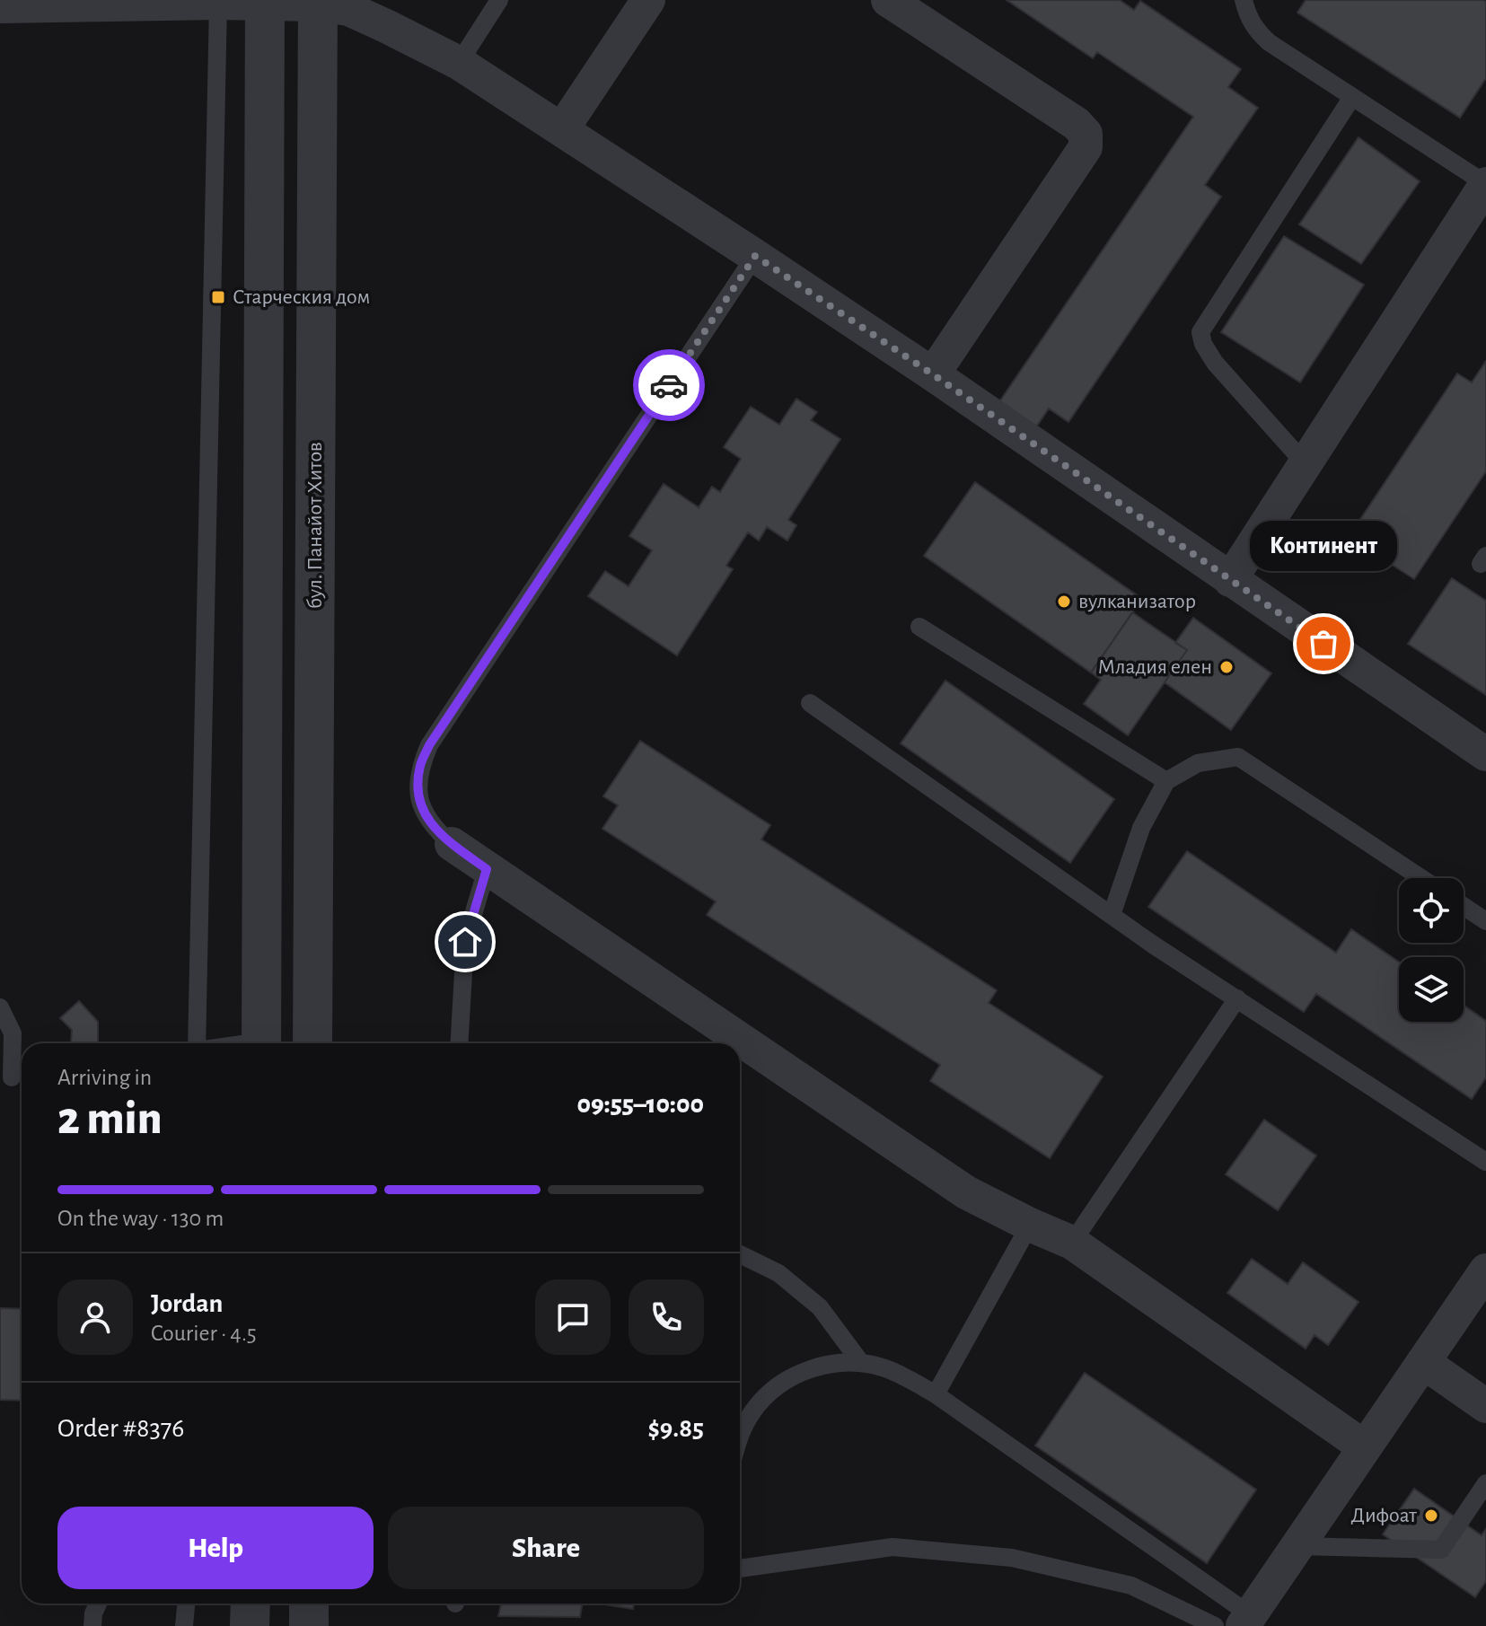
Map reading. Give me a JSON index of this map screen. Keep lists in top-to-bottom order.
{
  "streets": {
    "street": ["бул. Панайот Хитов"]
  },
  "places": {
    "transit": ["Старческия дом"],
    "other": [
      "вулканизатор",
      "Континент",
      "Младия елен",
      "Дифоат"
    ]
  },
  "page": {
    "bubble": "Континент",
    "heading": ["2 min", "Arriving in", "09:55–10:00"],
    "panel": [
      "Jordan",
      "Courier · 4.5",
      "Order #8376",
      "$9.85"
    ],
    "bar": "On the way · 130 m",
    "buttons": ["Help", "Share"]
  }
}
